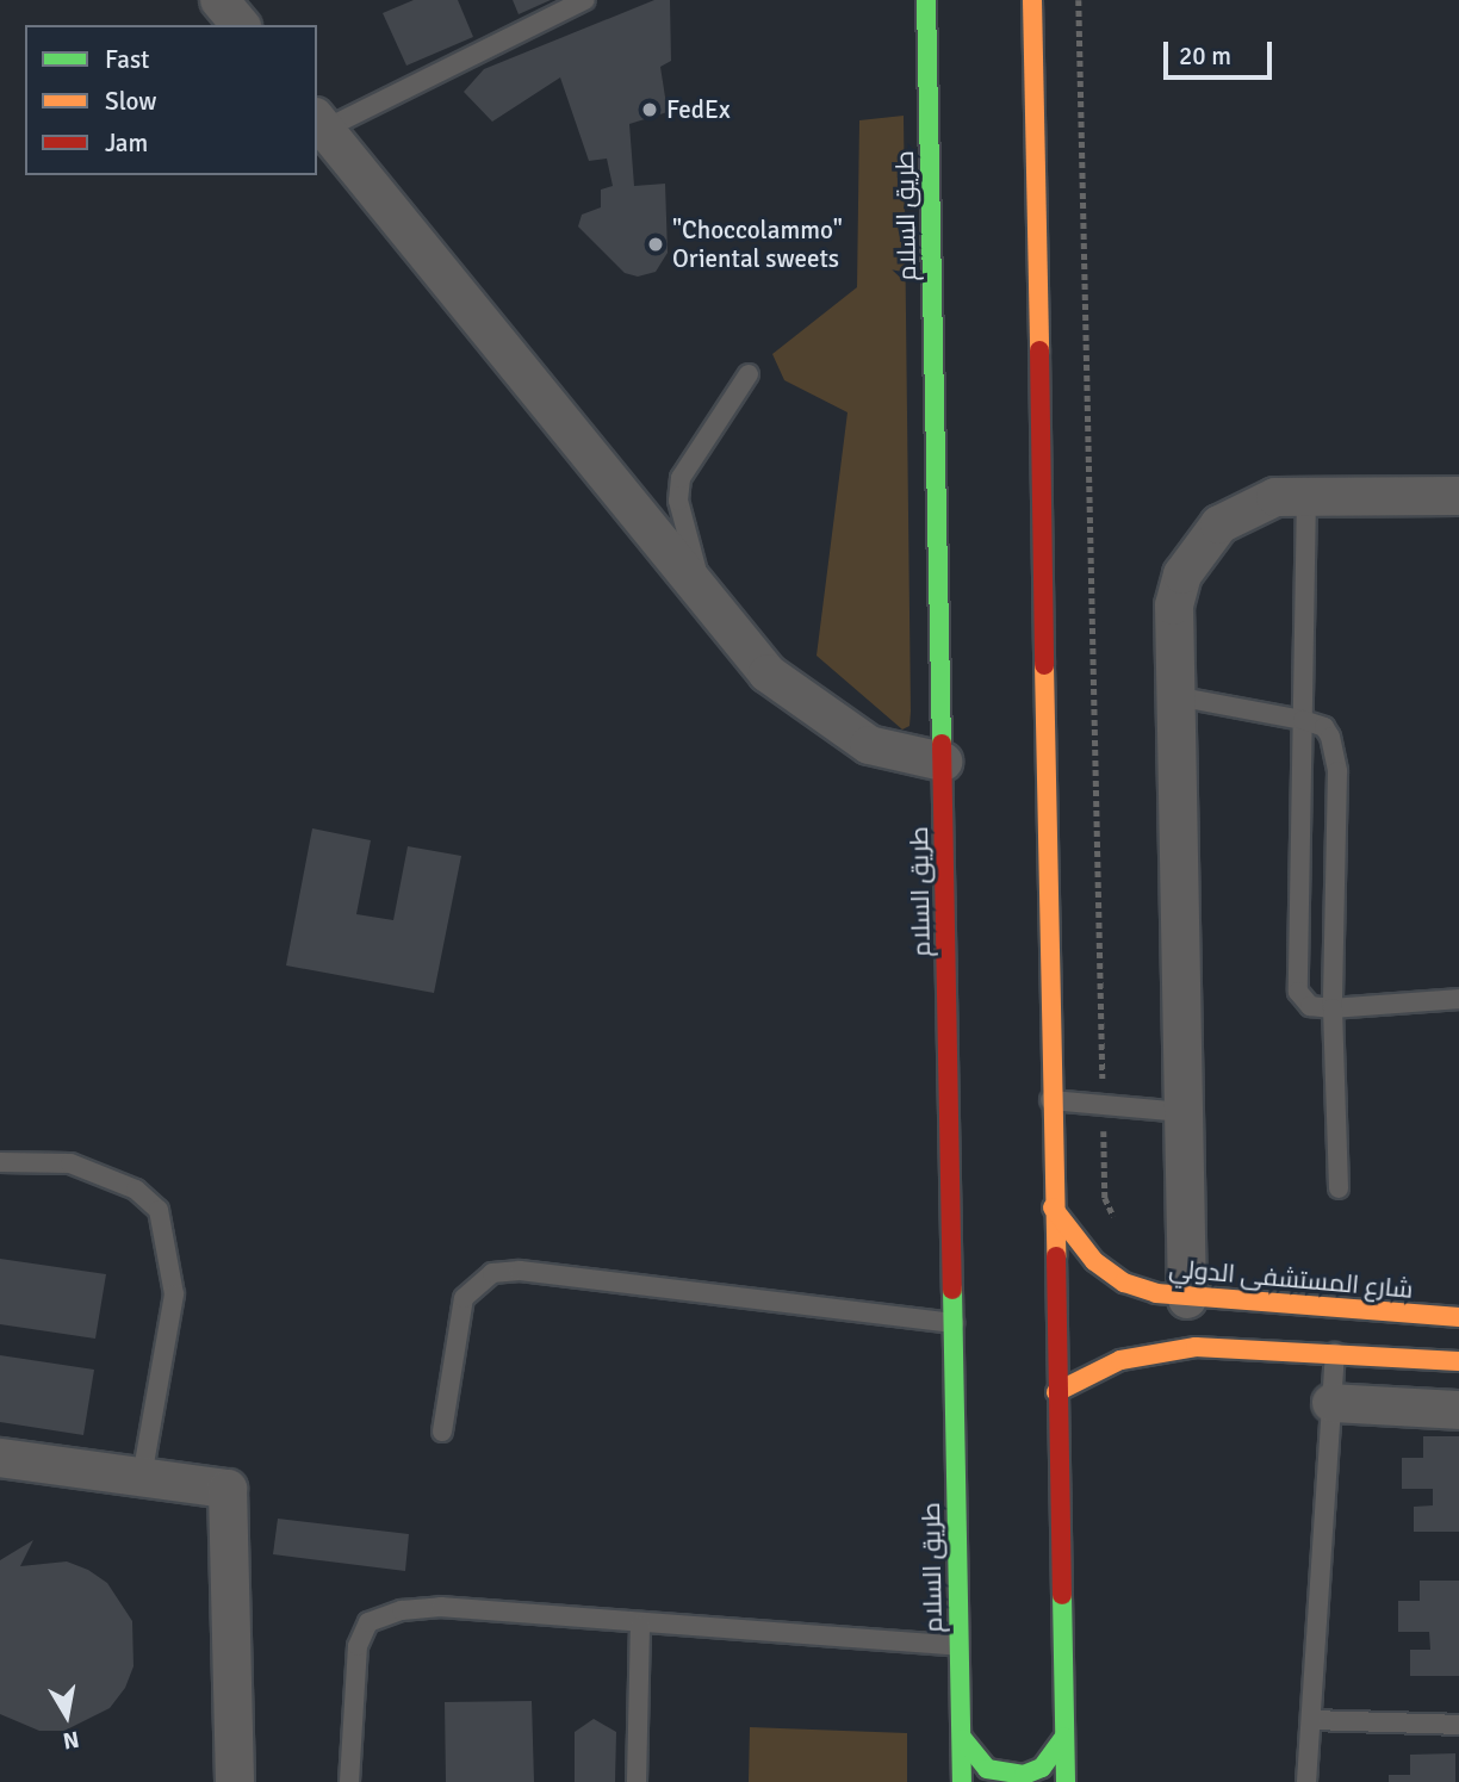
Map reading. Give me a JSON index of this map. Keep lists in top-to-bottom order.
{
  "streets": {
    "main road": ["طريق السلام", "شارع المستشفى الدولي"]
  },
  "places": ["FedEx", "\"Choccolammo\" Oriental sweets"],
  "legend": ["Fast", "Slow", "Jam"],
  "scale_bar": "20 m",
  "north": "bottom"
}
